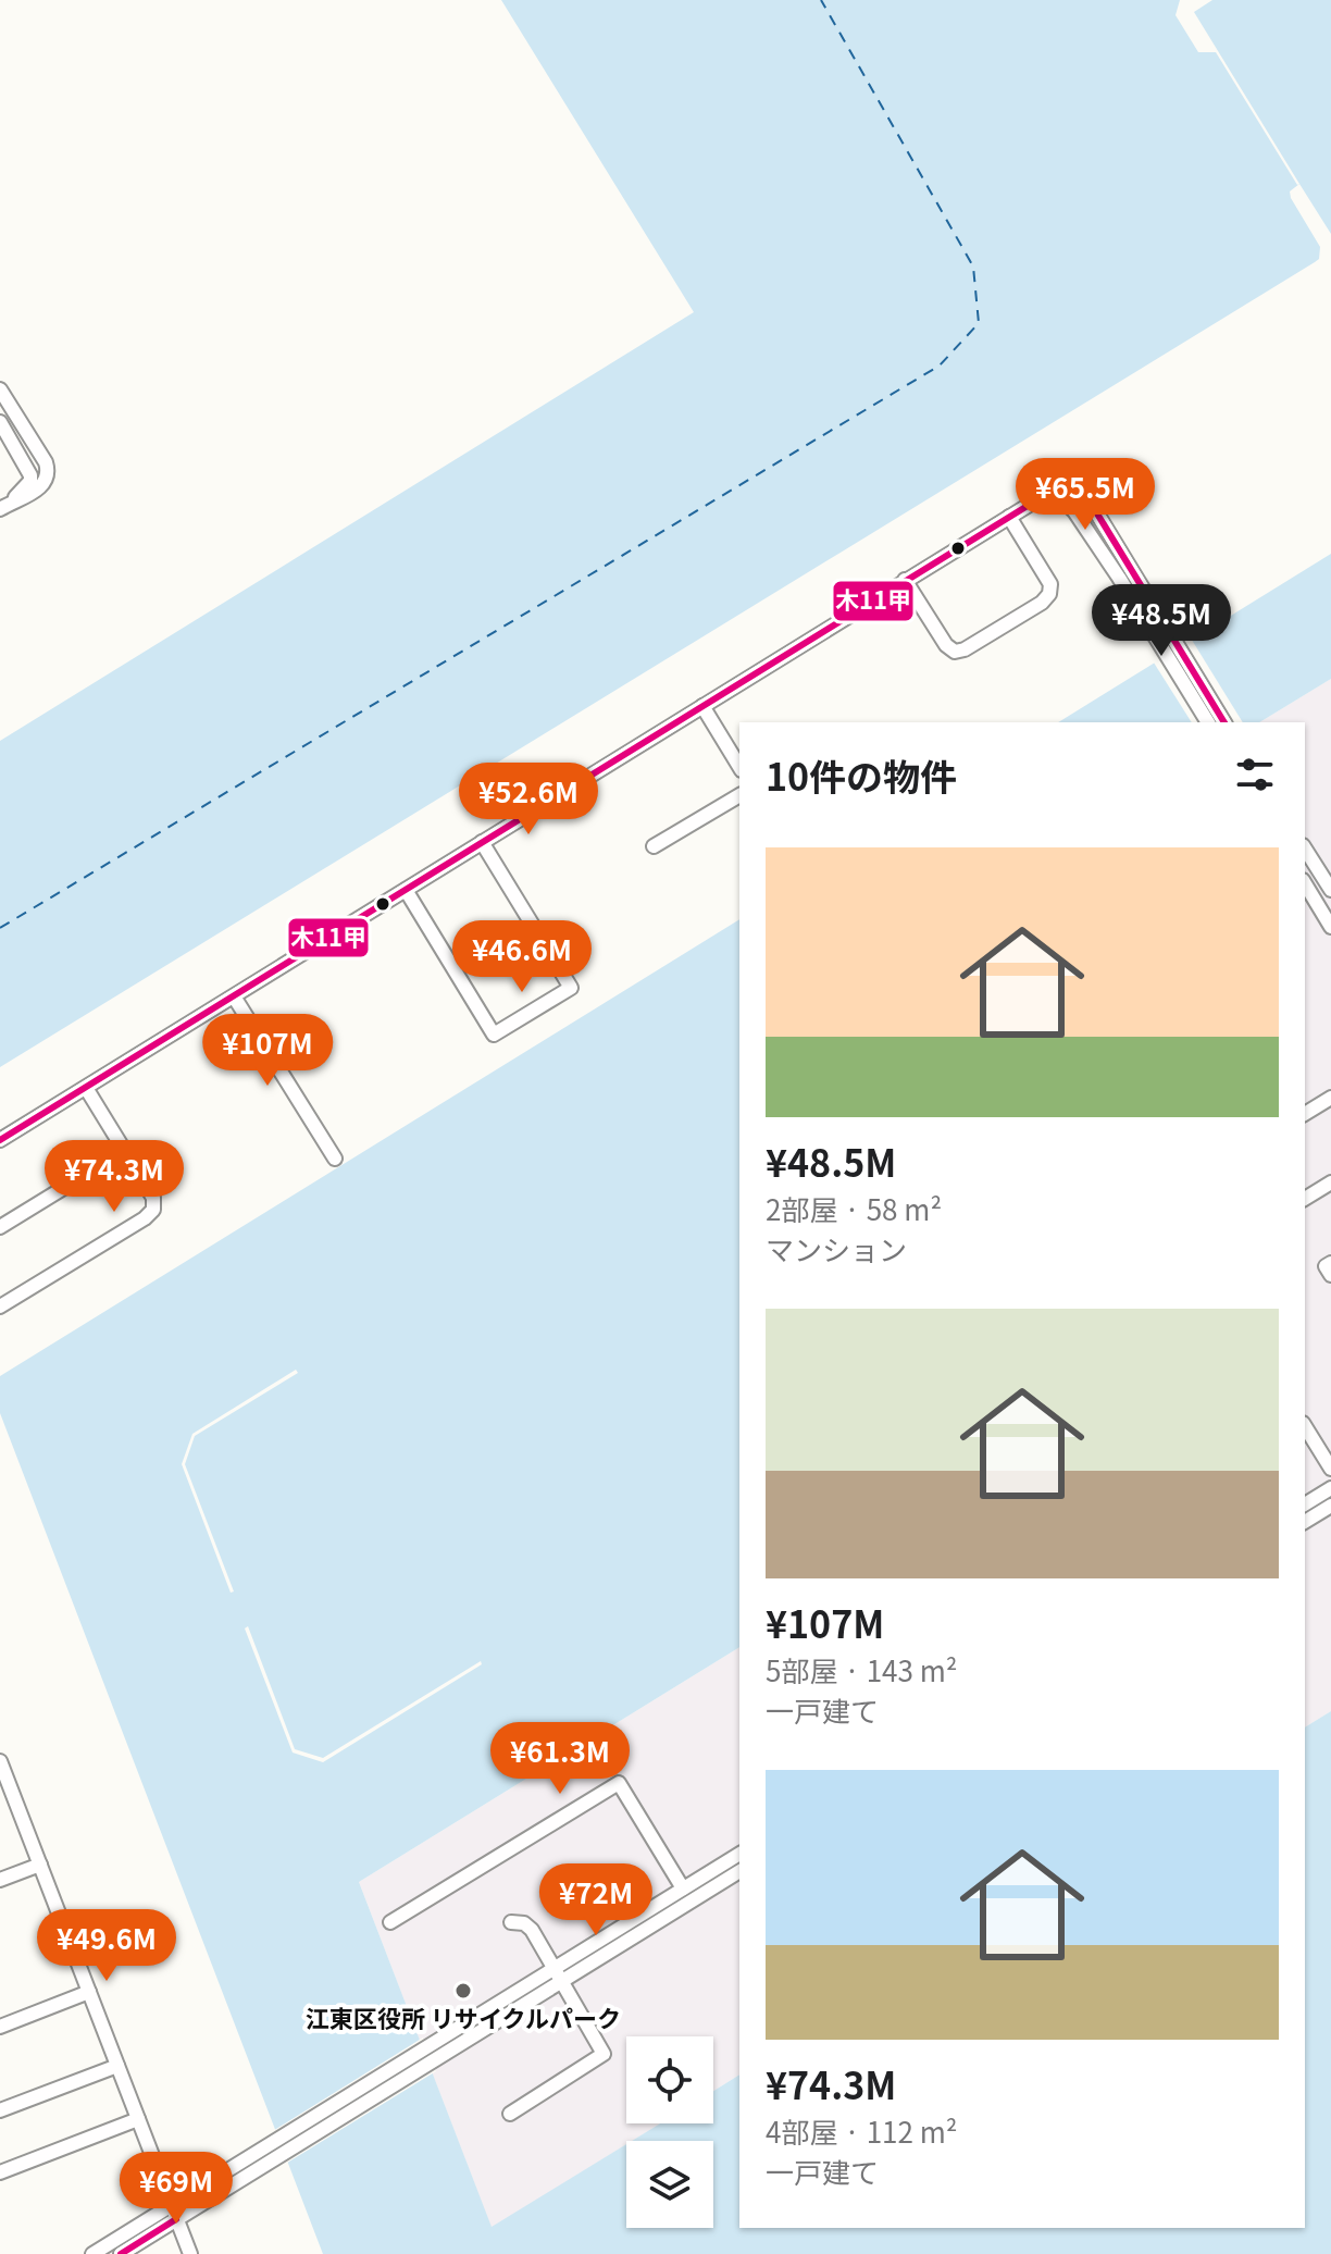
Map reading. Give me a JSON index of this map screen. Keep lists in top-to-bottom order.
{
  "places": ["江東区役所 リサイクルパーク"],
  "lines": ["transit line 木11甲"],
  "page": {
    "price": [
      "¥65.5M",
      "¥48.5M",
      "¥52.6M",
      "¥46.6M",
      "¥107M",
      "¥74.3M",
      "¥61.3M",
      "¥72M",
      "¥49.6M",
      "¥69M"
    ],
    "heading": "10件の物件",
    "list": [
      {
        "name": "¥48.5M",
        "note": "2部屋 · 58 m² · マンション"
      },
      {
        "name": "¥107M",
        "note": "5部屋 · 143 m² · 一戸建て"
      },
      {
        "name": "¥74.3M",
        "note": "4部屋 · 112 m² · 一戸建て"
      }
    ]
  }
}
